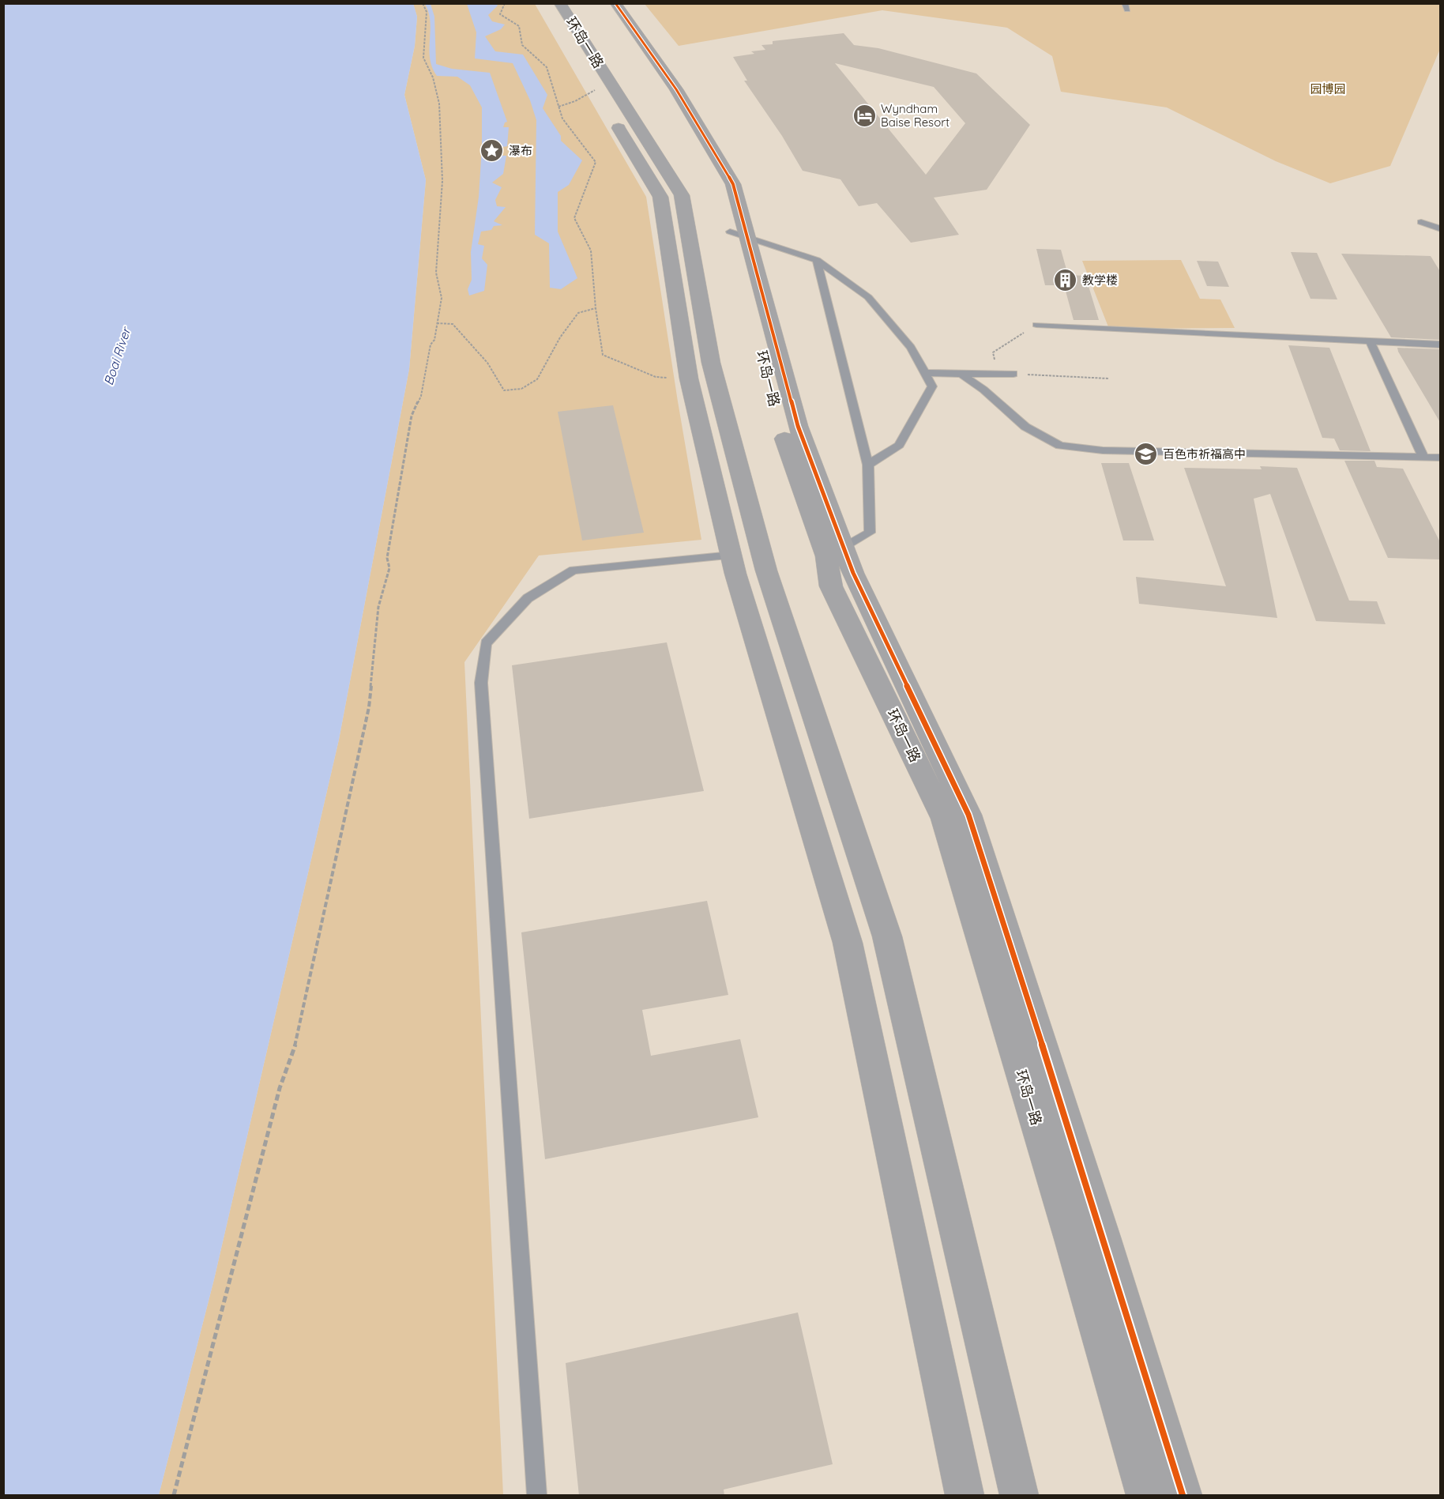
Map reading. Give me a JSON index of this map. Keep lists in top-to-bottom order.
{
  "streets": {
    "main road": ["环岛一路"]
  },
  "water": ["Boai River"],
  "parks": ["园博园"],
  "places": {
    "hotel": ["Wyndham Baise Resort"],
    "place": ["瀑布"],
    "building": ["教学楼"],
    "school or university": ["百色市祈福高中"]
  }
}
